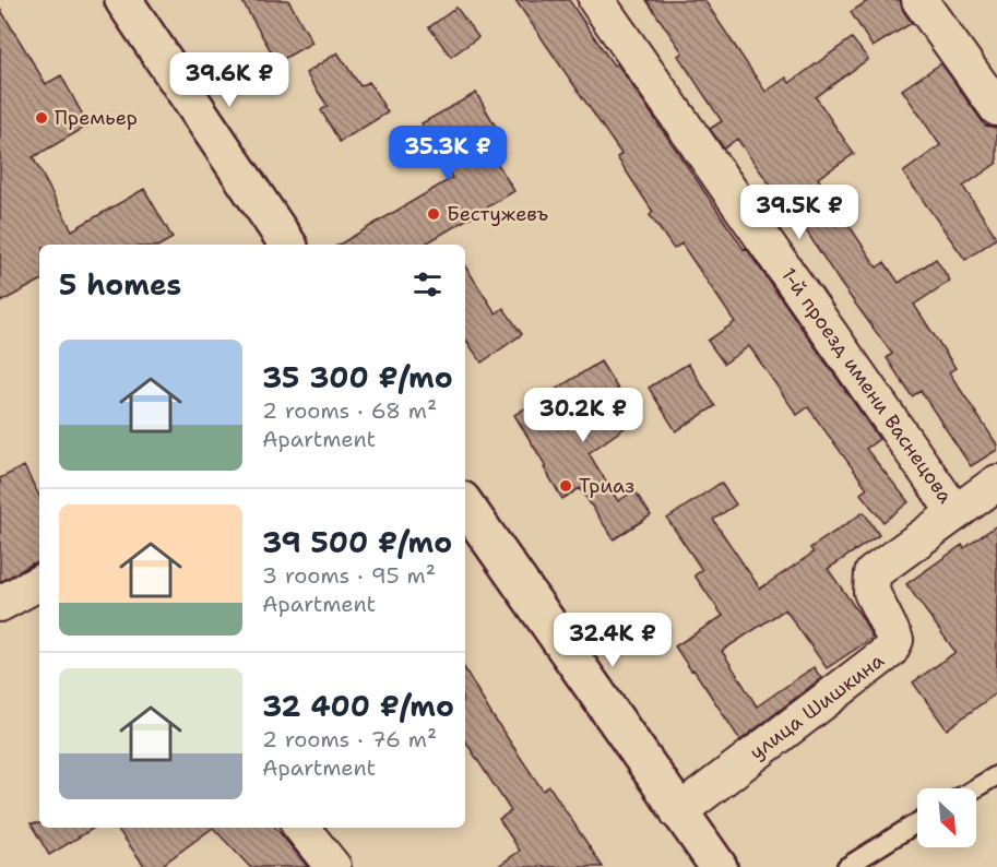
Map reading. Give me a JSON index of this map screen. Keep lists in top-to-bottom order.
{
  "streets": {
    "street": ["1-й проезд имени Васнецова", "улица Шишкина"]
  },
  "crossings": [
    ["1-й проезд имени Васнецова", "улица Шишкина"]
  ],
  "places": ["Премьер", "Бестужевъ", "Триаз"],
  "north": "bottom right",
  "page": {
    "price": [
      "39.6K ₽",
      "35.3K ₽",
      "39.5K ₽",
      "30.2K ₽",
      "32.4K ₽"
    ],
    "heading": "5 homes",
    "list": [
      {
        "name": "35 300 ₽/mo",
        "note": "2 rooms · 68 m² · Apartment"
      },
      {
        "name": "39 500 ₽/mo",
        "note": "3 rooms · 95 m² · Apartment"
      },
      {
        "name": "32 400 ₽/mo",
        "note": "2 rooms · 76 m² · Apartment"
      }
    ]
  }
}
